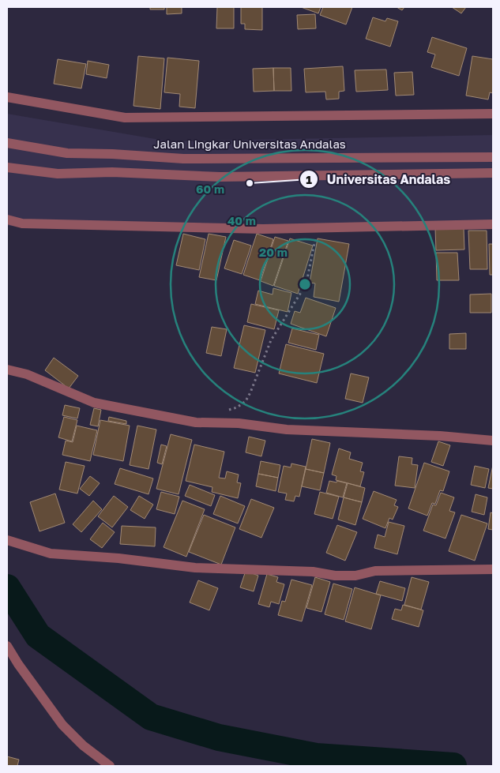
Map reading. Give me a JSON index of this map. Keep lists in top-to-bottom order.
{
  "streets": {
    "street": ["Jalan Lingkar Universitas Andalas"]
  },
  "places": ["Universitas Andalas"],
  "rings": ["60 m", "40 m", "20 m"]
}
